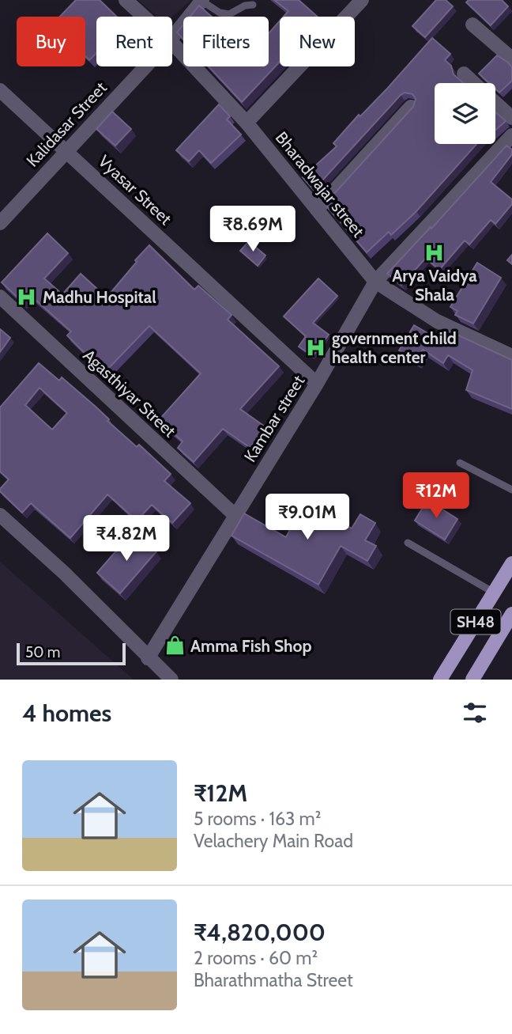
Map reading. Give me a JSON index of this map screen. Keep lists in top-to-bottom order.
{
  "streets": {
    "main road": ["SH48"],
    "street": [
      "Kalidasar Street",
      "Bharadwajar street",
      "Vyasar Street",
      "Agasthiyar Street",
      "Kambar street"
    ]
  },
  "crossings": [
    ["Kalidasar Street", "Vyasar Street"],
    ["Bharadwajar street", "Kambar street"],
    ["Vyasar Street", "Kambar street"],
    ["Agasthiyar Street", "Kambar street"]
  ],
  "places": {
    "hospital": ["Arya Vaidya Shala", "Madhu Hospital", "government child health center"],
    "shop": ["Amma Fish Shop"]
  },
  "scale_bar": "50 m",
  "page": {
    "chip": [
      "Buy",
      "Rent",
      "Filters",
      "New"
    ],
    "price": [
      "₹8.69M",
      "₹12M",
      "₹9.01M",
      "₹4.82M"
    ],
    "scale": "50 m",
    "heading": "4 homes",
    "list": [
      {
        "name": "₹12M",
        "note": "5 rooms · 163 m² · Velachery Main Road"
      },
      {
        "name": "₹4,820,000",
        "note": "2 rooms · 60 m² · Bharathmatha Street"
      }
    ]
  }
}
